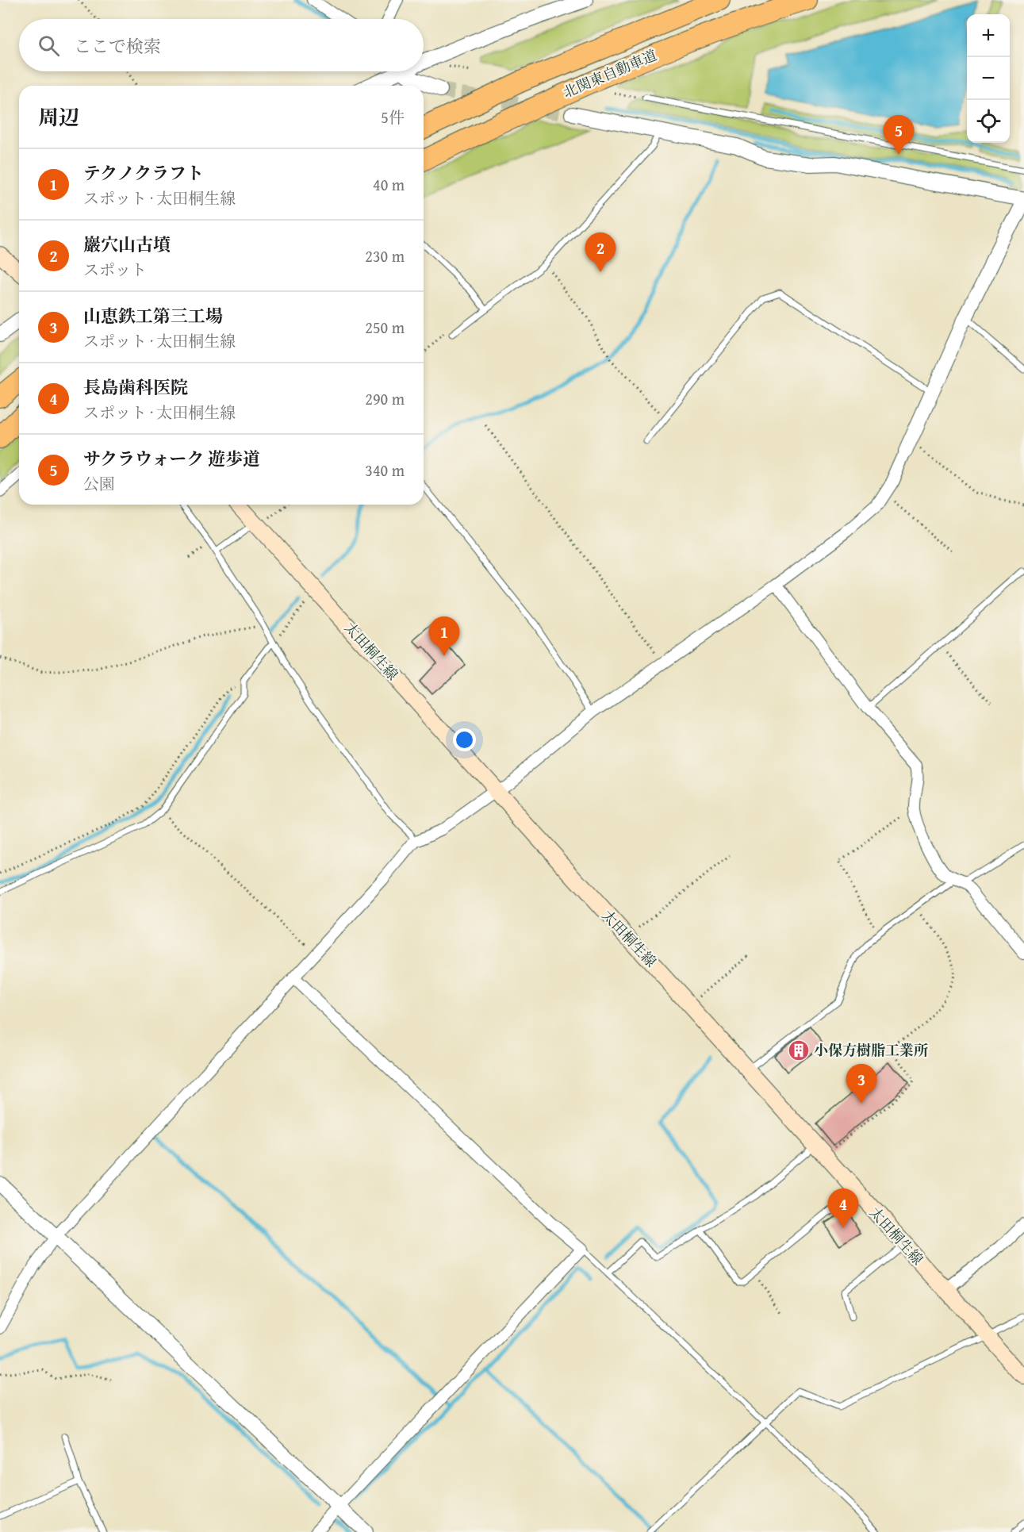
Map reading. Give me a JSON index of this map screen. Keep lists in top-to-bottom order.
{
  "streets": {
    "highway": ["北関東自動車道"],
    "main road": ["太田桐生線"]
  },
  "places": {
    "building": ["小保方樹脂工業所"]
  },
  "page": {
    "map_buttons": ["+", "−"],
    "search": "ここで検索",
    "heading": ["周辺", "5件"],
    "pins": [
      "5",
      "2",
      "1",
      "3",
      "4"
    ],
    "list": [
      {
        "mark": "1",
        "name": "テクノクラフト",
        "note": "スポット · 太田桐生線",
        "value": "40 m"
      },
      {
        "mark": "2",
        "name": "巖穴山古墳",
        "note": "スポット",
        "value": "230 m"
      },
      {
        "mark": "3",
        "name": "山恵鉄工第三工場",
        "note": "スポット · 太田桐生線",
        "value": "250 m"
      },
      {
        "mark": "4",
        "name": "長島歯科医院",
        "note": "スポット · 太田桐生線",
        "value": "290 m"
      },
      {
        "mark": "5",
        "name": "サクラウォーク 遊歩道",
        "note": "公園",
        "value": "340 m"
      }
    ]
  }
}
